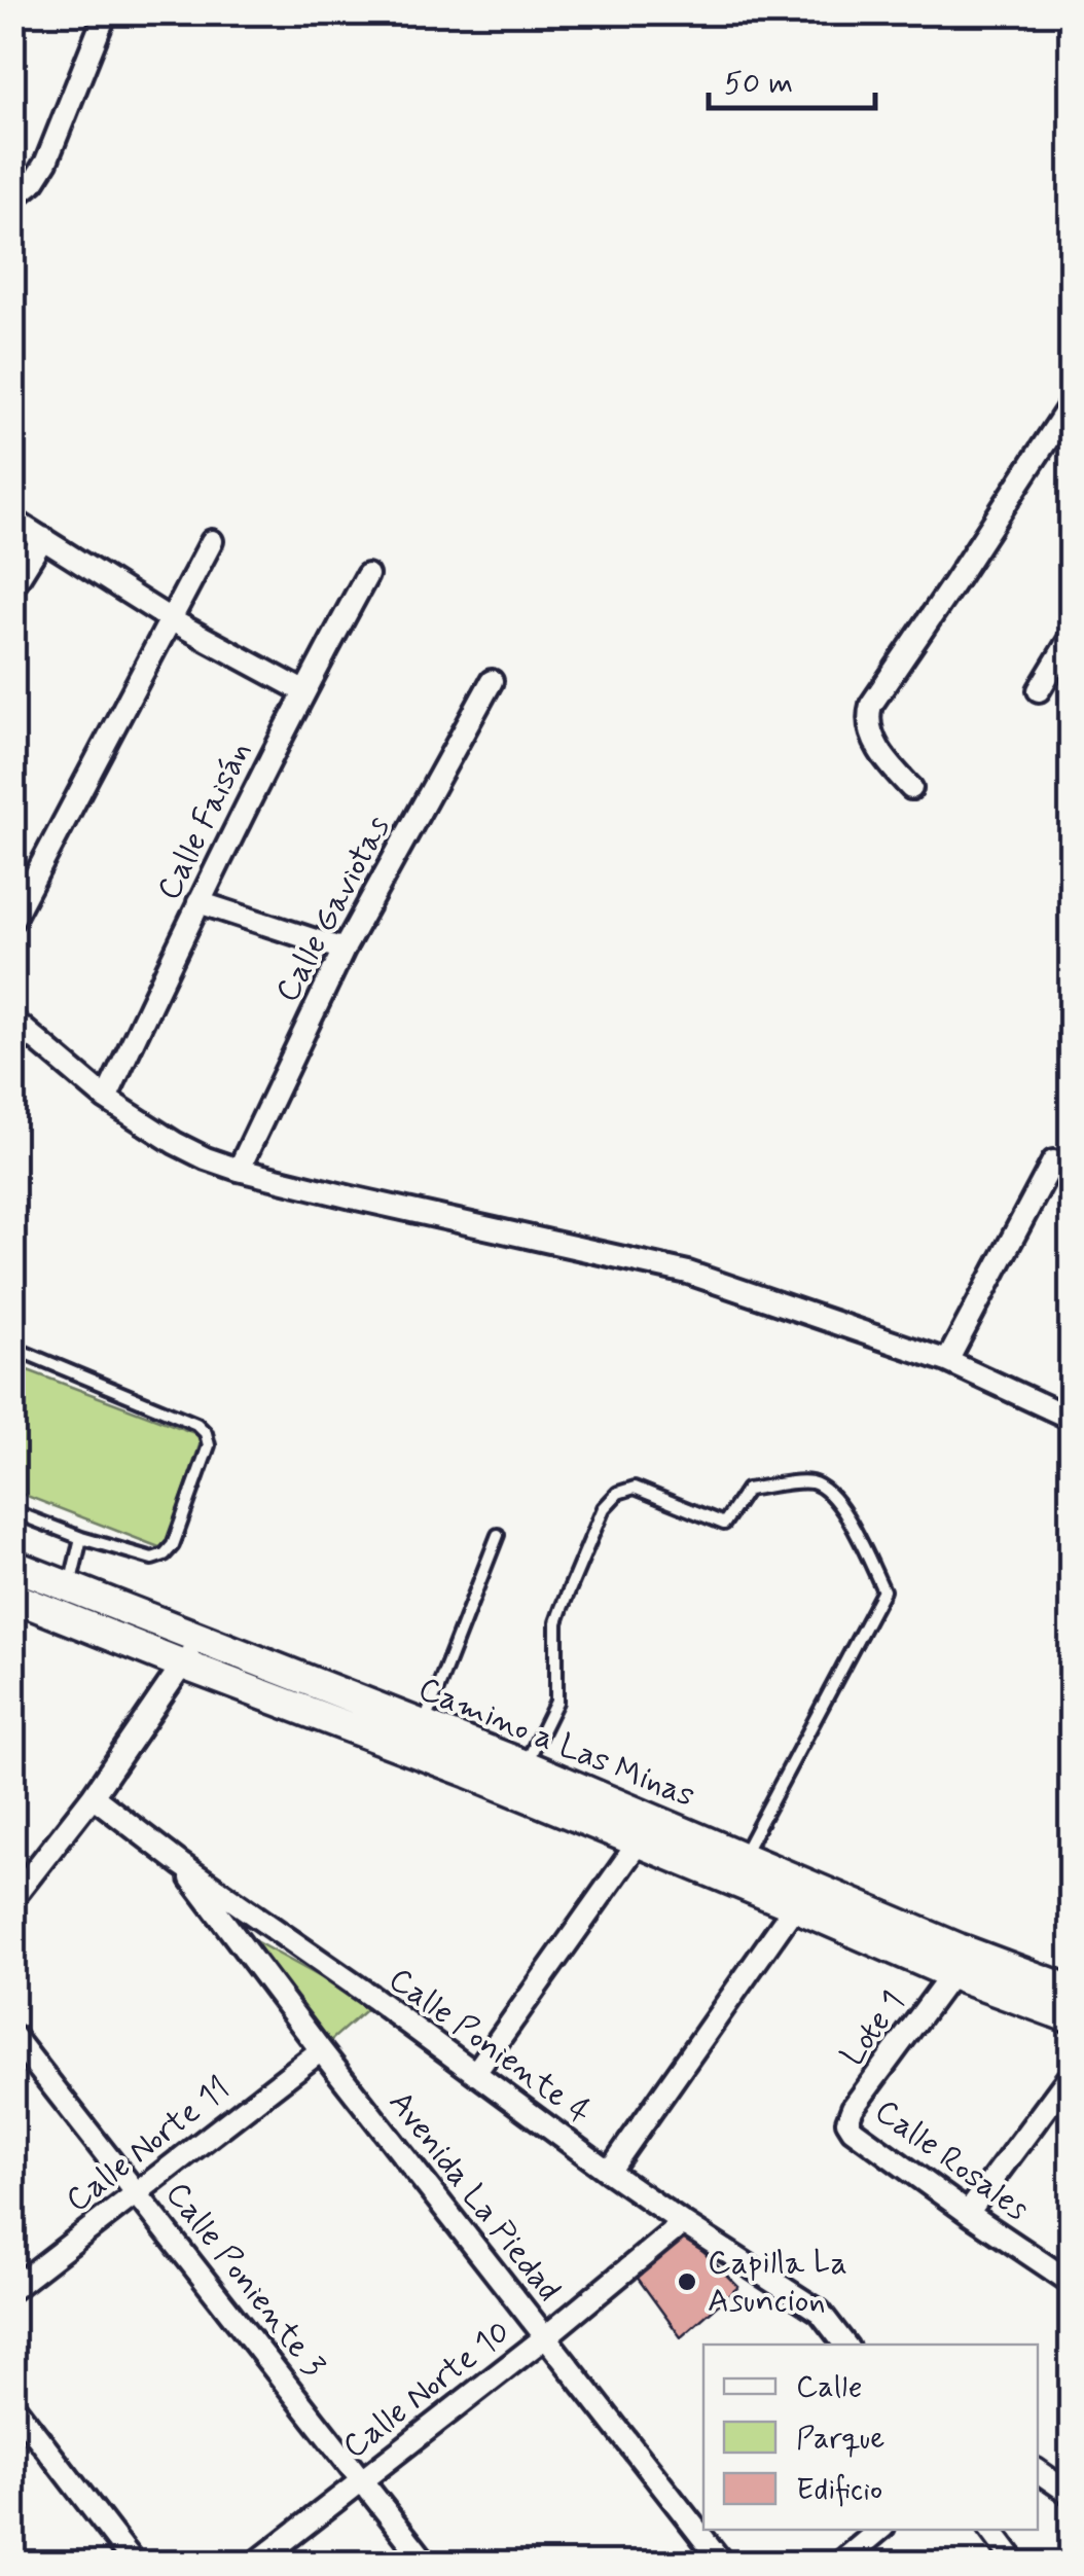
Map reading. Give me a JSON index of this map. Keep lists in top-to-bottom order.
{
  "streets": {
    "street": [
      "Calle Faisán",
      "Calle Gaviotas",
      "Camino a Las Minas",
      "Lote 1",
      "Calle Poniente 4",
      "Calle Norte 11",
      "Calle Rosales",
      "Avenida La Piedad",
      "Calle Poniente 3",
      "Calle Norte 10"
    ]
  },
  "crossings": [
    ["Camino a Las Minas", "Lote 1"],
    ["Lote 1", "Calle Rosales"],
    ["Calle Poniente 4", "Avenida La Piedad"],
    ["Calle Poniente 4", "Calle Norte 10"],
    ["Calle Norte 11", "Avenida La Piedad"],
    ["Calle Norte 11", "Calle Poniente 3"],
    ["Avenida La Piedad", "Calle Norte 10"],
    ["Calle Poniente 3", "Calle Norte 10"]
  ],
  "places": ["Capilla La Asuncion"],
  "legend": ["Calle", "Parque", "Edificio"],
  "scale_bar": "50 m"
}
